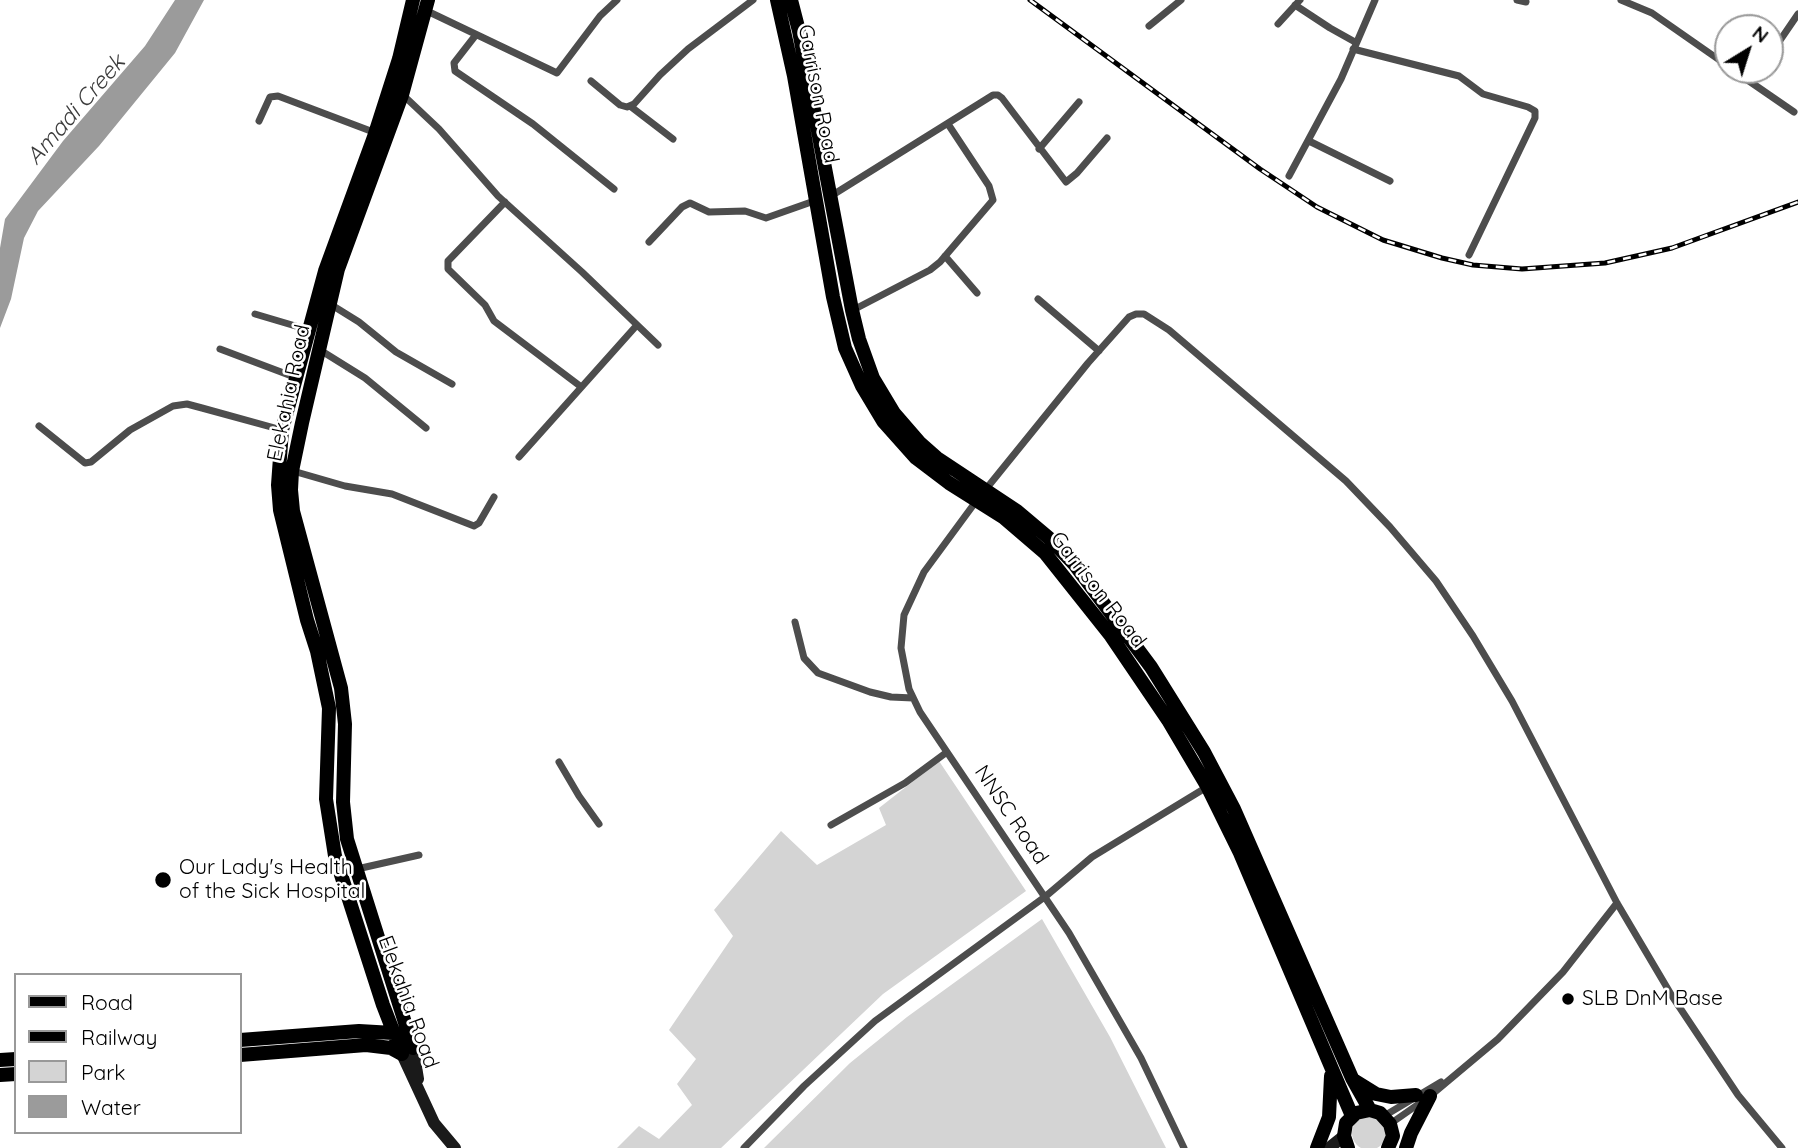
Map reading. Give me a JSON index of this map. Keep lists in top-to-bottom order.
{
  "streets": {
    "main road": ["Garrison Road", "Elekahia Road"],
    "street": ["NNSC Road"]
  },
  "crossings": [
    ["Garrison Road", "NNSC Road"]
  ],
  "water": ["Amadi Creek"],
  "places": ["Our Lady's Health of the Sick Hospital", "SLB DnM Base"],
  "legend": [
    "Road",
    "Railway",
    "Park",
    "Water"
  ],
  "north": "top right"
}
